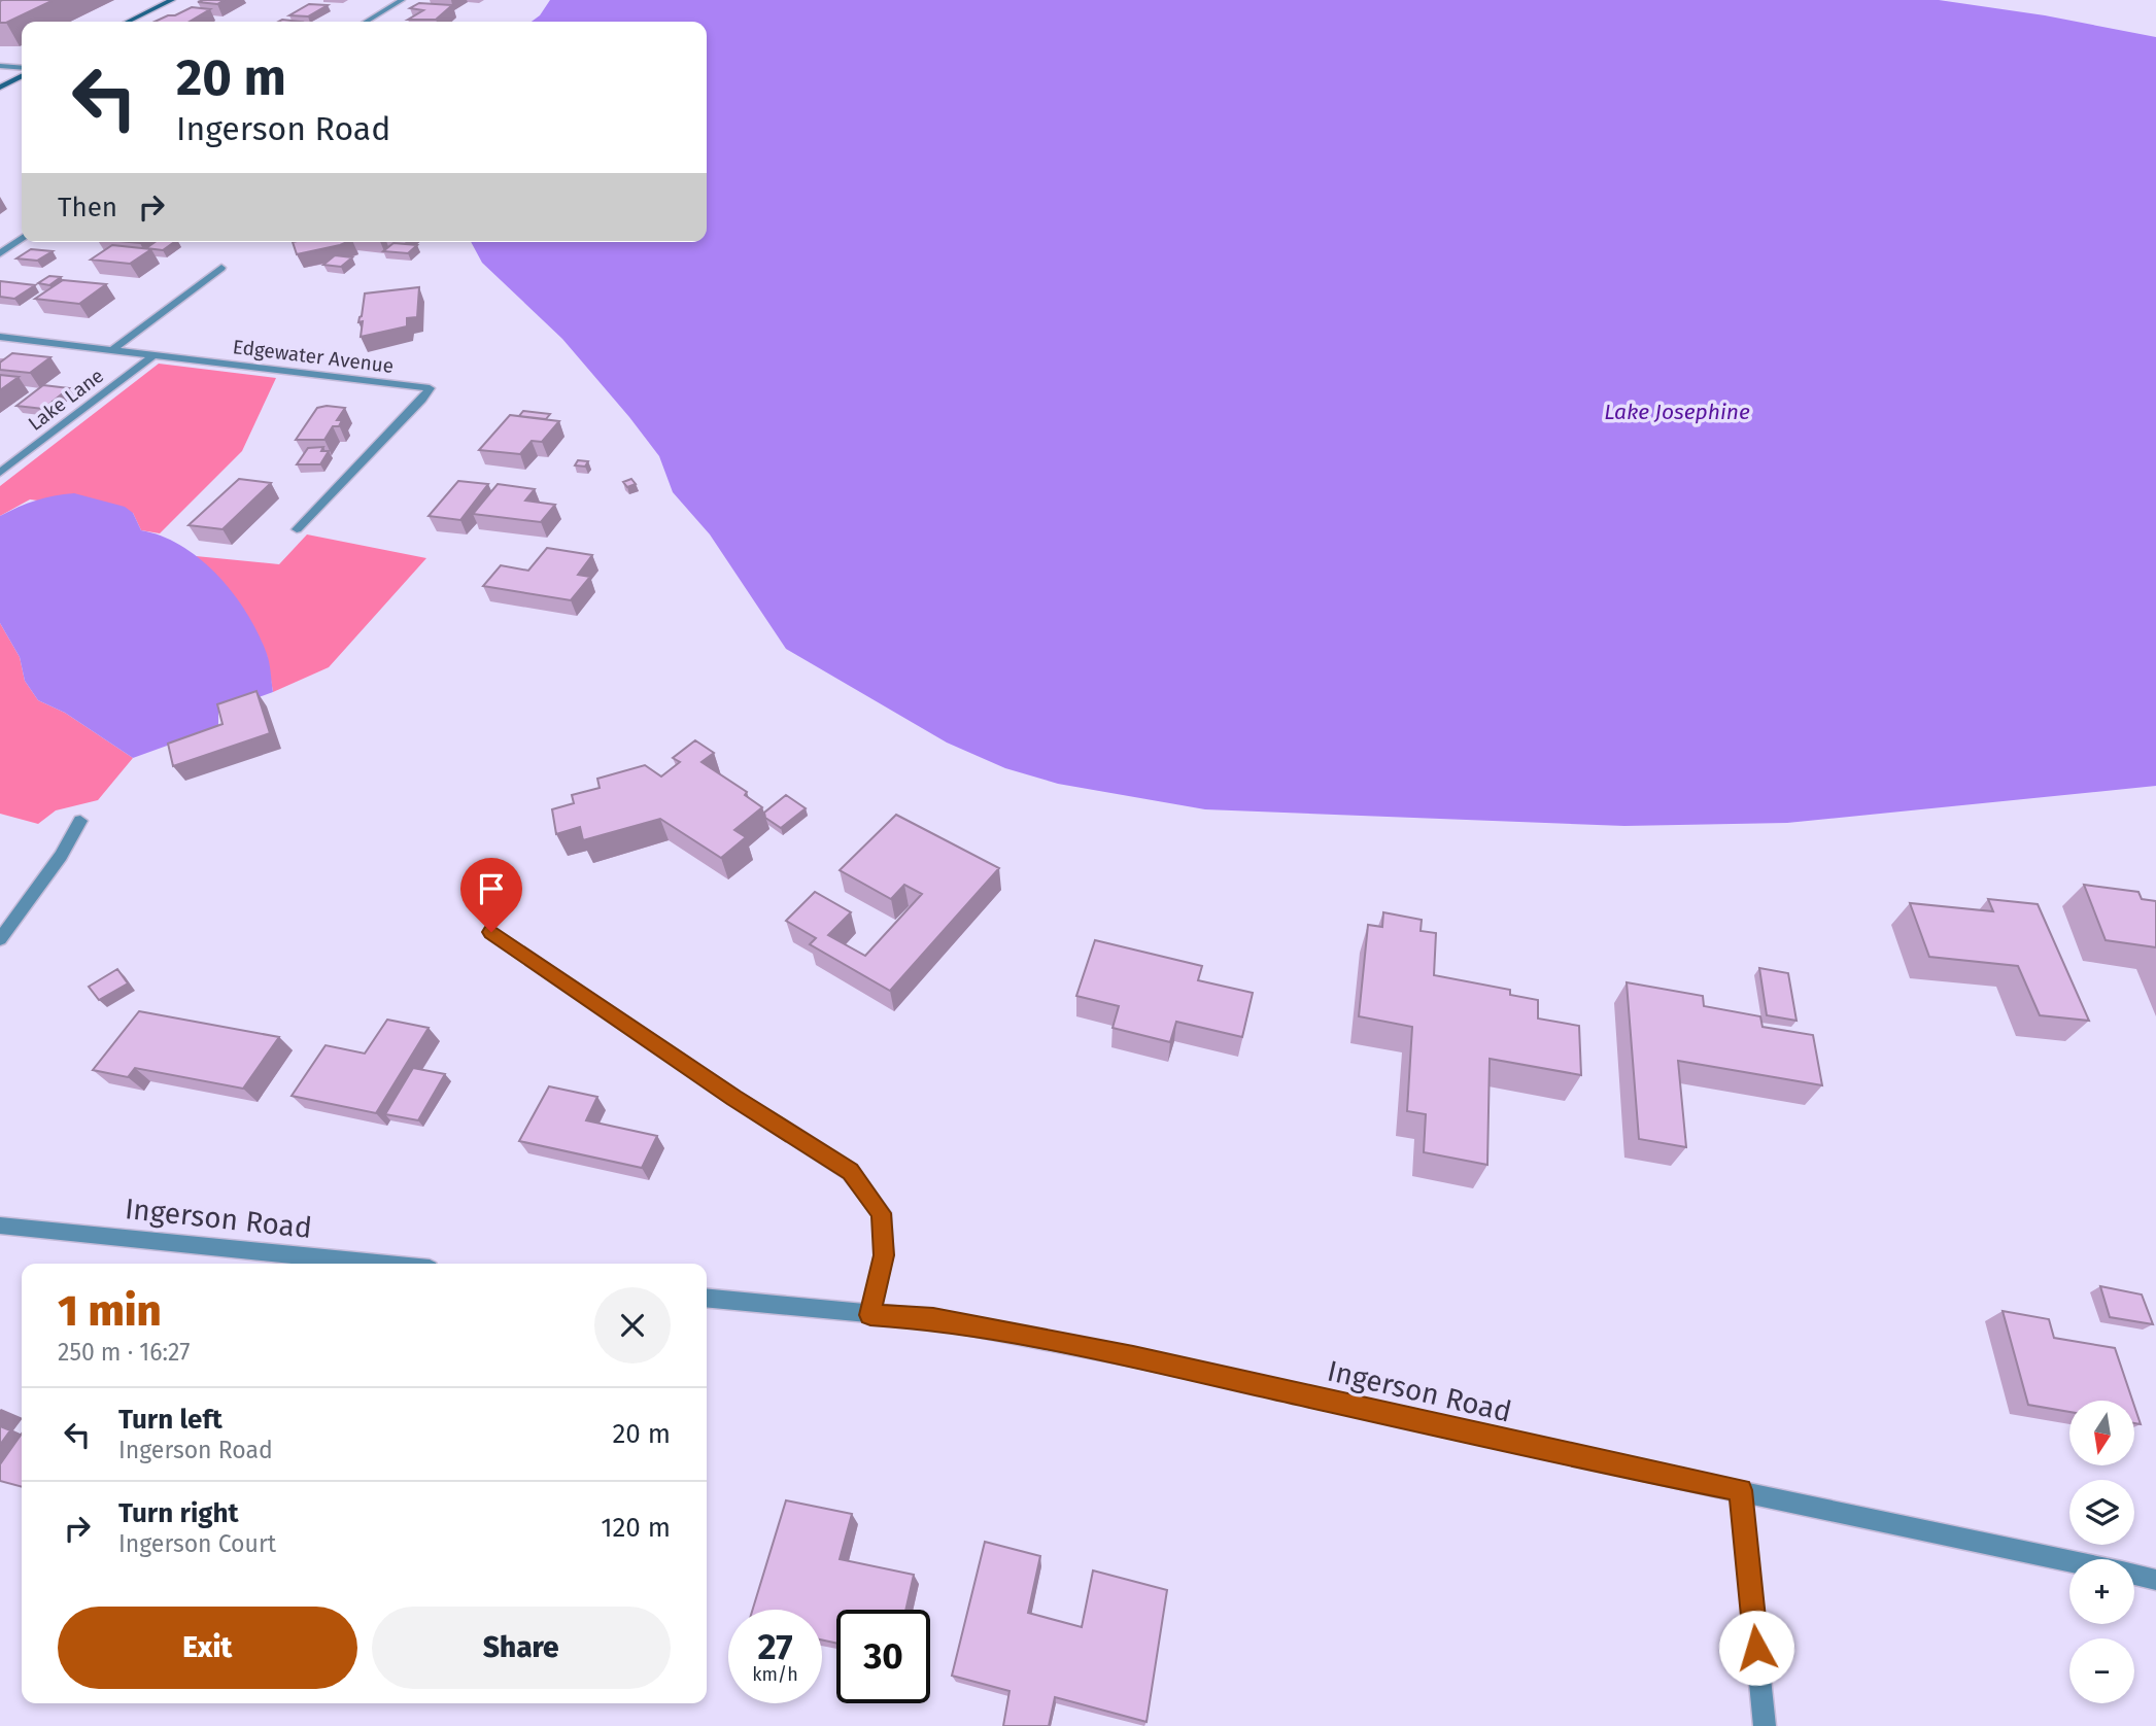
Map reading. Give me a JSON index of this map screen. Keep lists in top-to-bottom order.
{
  "streets": {
    "street": ["Edgewater Avenue", "Lake Lane", "Ingerson Road"]
  },
  "crossings": [
    ["Edgewater Avenue", "Lake Lane"]
  ],
  "water": ["Lake Josephine"],
  "north": "bottom",
  "page": {
    "turn": ["20 m", "Ingerson Road"],
    "then": "Then",
    "heading": ["1 min", "250 m · 16:27"],
    "list": [
      {
        "name": "Turn left",
        "note": "Ingerson Road",
        "value": "20 m"
      },
      {
        "name": "Turn right",
        "note": "Ingerson Court",
        "value": "120 m"
      }
    ],
    "map_buttons": ["+", "−"],
    "buttons": ["Exit", "Share"],
    "speed": "27 km/h",
    "limit": "30"
  }
}
